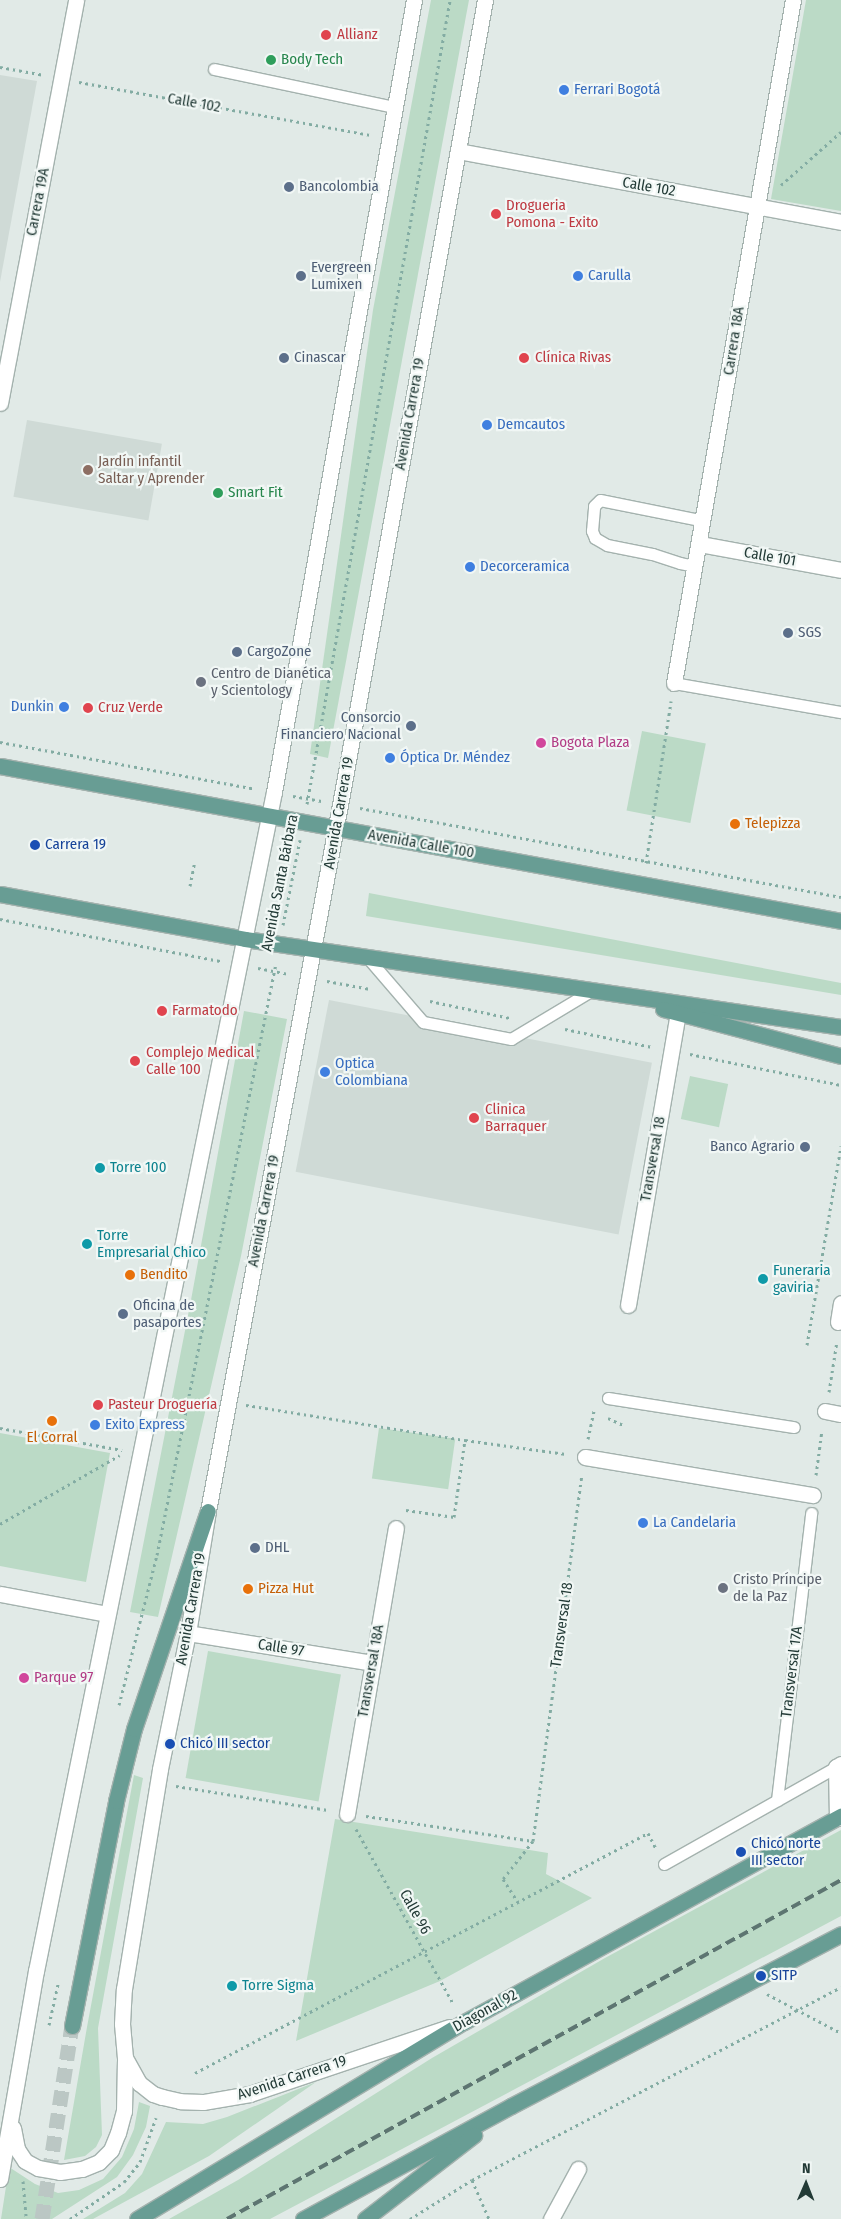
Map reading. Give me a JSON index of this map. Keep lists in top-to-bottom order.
{
  "streets": {
    "main road": [
      "Calle 102",
      "Carrera 19A",
      "Carrera 18A",
      "Avenida Carrera 19",
      "Calle 101",
      "Avenida Calle 100",
      "Transversal 18",
      "Calle 97",
      "Transversal 18A",
      "Diagonal 92"
    ],
    "lane": ["Transversal 17A"],
    "path": ["Avenida Santa Bárbara", "Calle 96"]
  },
  "crossings": [
    ["Calle 102", "Carrera 19A"],
    ["Calle 102", "Carrera 18A"],
    ["Calle 102", "Avenida Carrera 19"],
    ["Carrera 18A", "Calle 101"],
    ["Avenida Carrera 19", "Avenida Calle 100"],
    ["Avenida Carrera 19", "Calle 97"],
    ["Avenida Carrera 19", "Calle 96"],
    ["Avenida Carrera 19", "Diagonal 92"],
    ["Avenida Calle 100", "Avenida Santa Bárbara"],
    ["Calle 97", "Transversal 18A"],
    ["Transversal 18A", "Calle 96"],
    ["Calle 96", "Diagonal 92"]
  ],
  "places": [
    "Allianz",
    "Body Tech",
    "Ferrari Bogotá",
    "Bancolombia",
    "Drogueria Pomona - Exito",
    "Evergreen Lumixen",
    "Carulla",
    "Cinascar",
    "Clínica Rivas",
    "Demcautos",
    "Jardín infantil Saltar y Aprender",
    "Smart Fit",
    "Decorceramica",
    "SGS",
    "CargoZone",
    "Centro de Dianética y Scientology",
    "Dunkin",
    "Cruz Verde",
    "Consorcio Financiero Nacional",
    "Bogota Plaza",
    "Óptica Dr. Méndez",
    "Telepizza",
    "Carrera 19",
    "Farmatodo",
    "Complejo Medical Calle 100",
    "Optica Colombiana",
    "Clinica Barraquer",
    "Banco Agrario",
    "Torre 100",
    "Torre Empresarial Chico",
    "Bendito",
    "Funeraria gaviria",
    "Oficina de pasaportes",
    "Pasteur Droguería",
    "El Corral",
    "Exito Express",
    "La Candelaria",
    "DHL",
    "Cristo Príncipe de la Paz",
    "Pizza Hut",
    "Parque 97",
    "Chicó III sector",
    "Chicó norte III sector",
    "SITP",
    "Torre Sigma"
  ],
  "north": "top"
}
